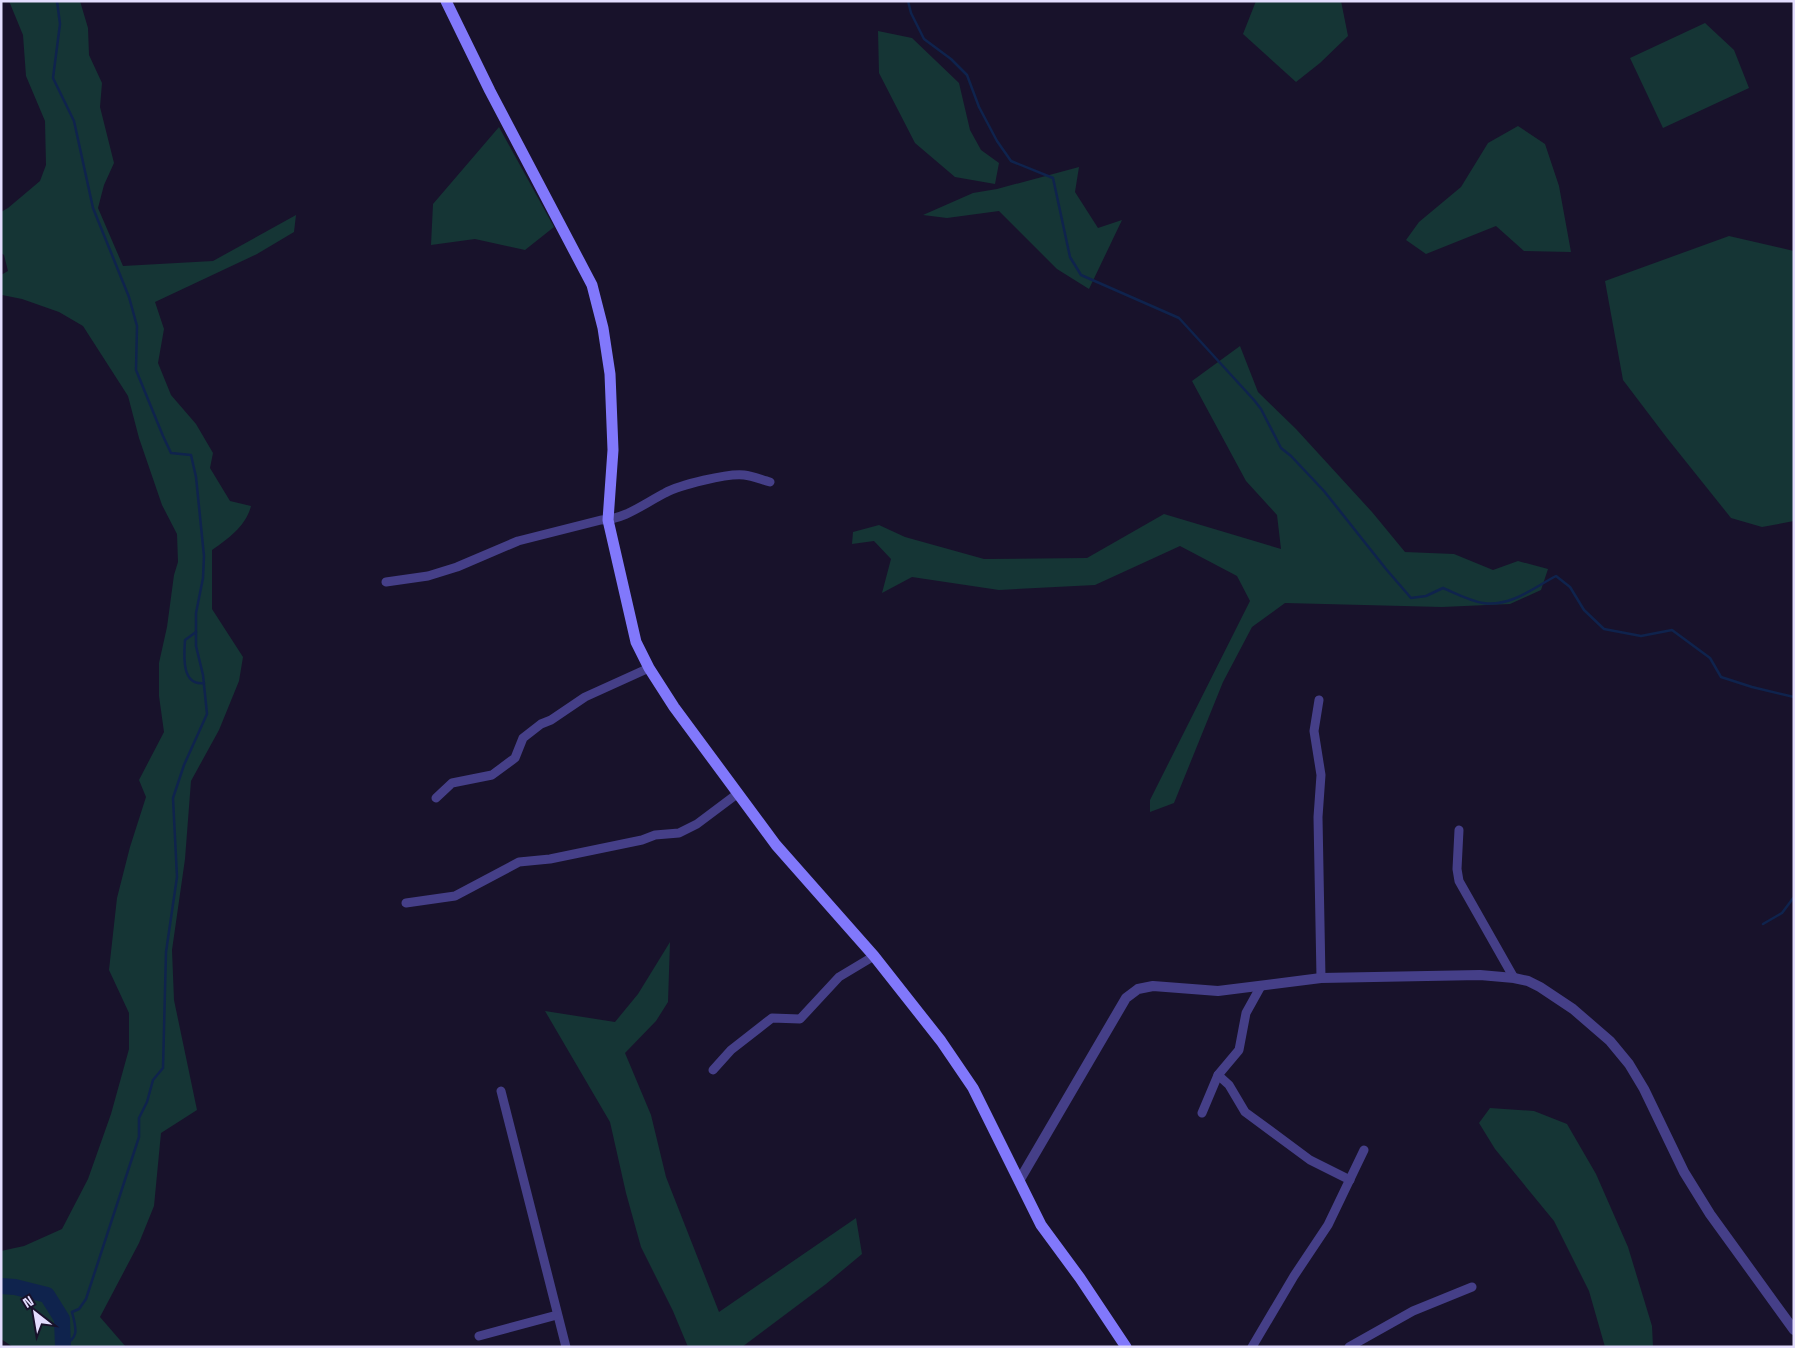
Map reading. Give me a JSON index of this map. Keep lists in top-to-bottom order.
{
  "north": "top left"
}
